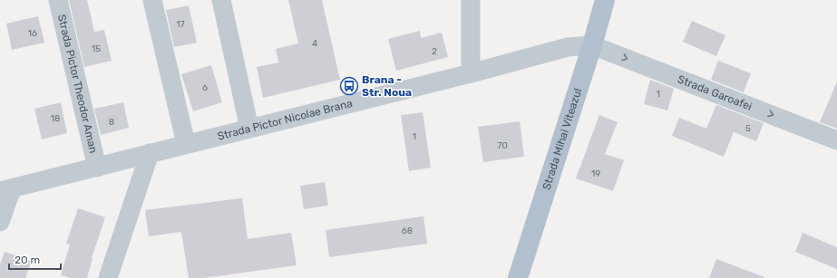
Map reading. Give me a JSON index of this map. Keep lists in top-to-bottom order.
{
  "streets": {
    "main road": ["Strada Mihai Viteazul"],
    "street": ["Strada Pictor Theodor Aman", "Strada Garoafei", "Strada Pictor Nicolae Brana"]
  },
  "crossings": [
    ["Strada Pictor Theodor Aman", "Strada Pictor Nicolae Brana"],
    ["Strada Garoafei", "Strada Pictor Nicolae Brana"],
    ["Strada Garoafei", "Strada Mihai Viteazul"],
    ["Strada Pictor Nicolae Brana", "Strada Mihai Viteazul"]
  ],
  "one_way": ["Strada Garoafei"],
  "places": {
    "bus stop": ["Brana - Str. Noua"]
  },
  "house_numbers": [
    "17",
    "16",
    "4",
    "15",
    "2",
    "6",
    "1",
    "18",
    "8",
    "5",
    "1",
    "70",
    "19",
    "68"
  ],
  "scale_bar": "20 m"
}
